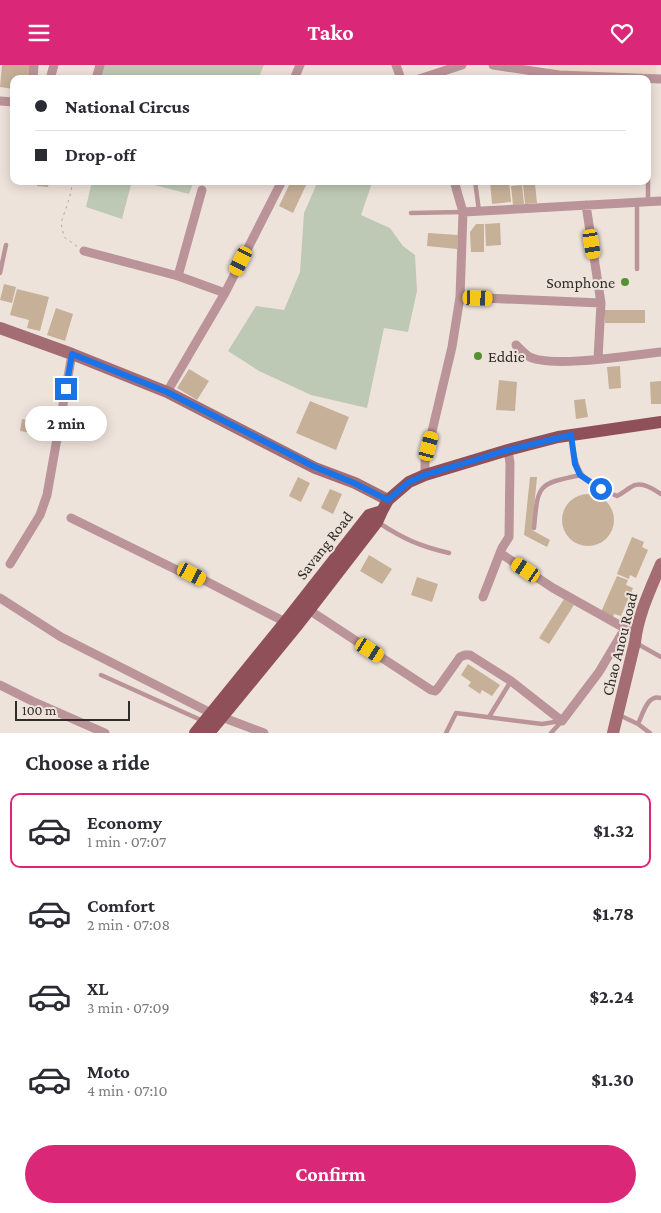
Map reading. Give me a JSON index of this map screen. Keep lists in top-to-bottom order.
{
  "streets": {
    "main road": ["Savang Road"],
    "street": ["Chao Anou Road"]
  },
  "places": ["Somphone", "Eddie"],
  "scale_bar": "100 m",
  "page": {
    "header": "Tako",
    "banner": ["National Circus", "Drop-off"],
    "bubble": "2 min",
    "scale": "100 m",
    "heading": "Choose a ride",
    "list": [
      {
        "name": "Economy",
        "note": "1 min · 07:07",
        "value": "$1.32"
      },
      {
        "name": "Comfort",
        "note": "2 min · 07:08",
        "value": "$1.78"
      },
      {
        "name": "XL",
        "note": "3 min · 07:09",
        "value": "$2.24"
      },
      {
        "name": "Moto",
        "note": "4 min · 07:10",
        "value": "$1.30"
      }
    ],
    "buttons": "Confirm"
  }
}
